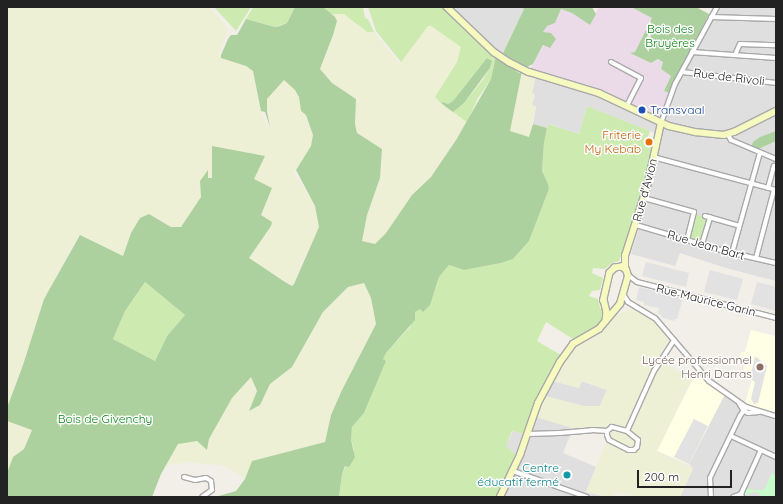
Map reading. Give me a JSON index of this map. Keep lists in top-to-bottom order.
{
  "streets": {
    "street": [
      "Rue de Rivoli",
      "Rue d'Avion",
      "Rue Jean Bart",
      "Rue Maurice Garin"
    ]
  },
  "crossings": [
    ["Rue d'Avion", "Rue Jean Bart"],
    ["Rue d'Avion", "Rue Maurice Garin"]
  ],
  "parks": ["Bois des Bruyères", "Bois de Givenchy"],
  "places": [
    "Transvaal",
    "Friterie My Kebab",
    "Lycée professionnel Henri Darras",
    "Centre éducatif fermé"
  ],
  "scale_bar": "200 m"
}
